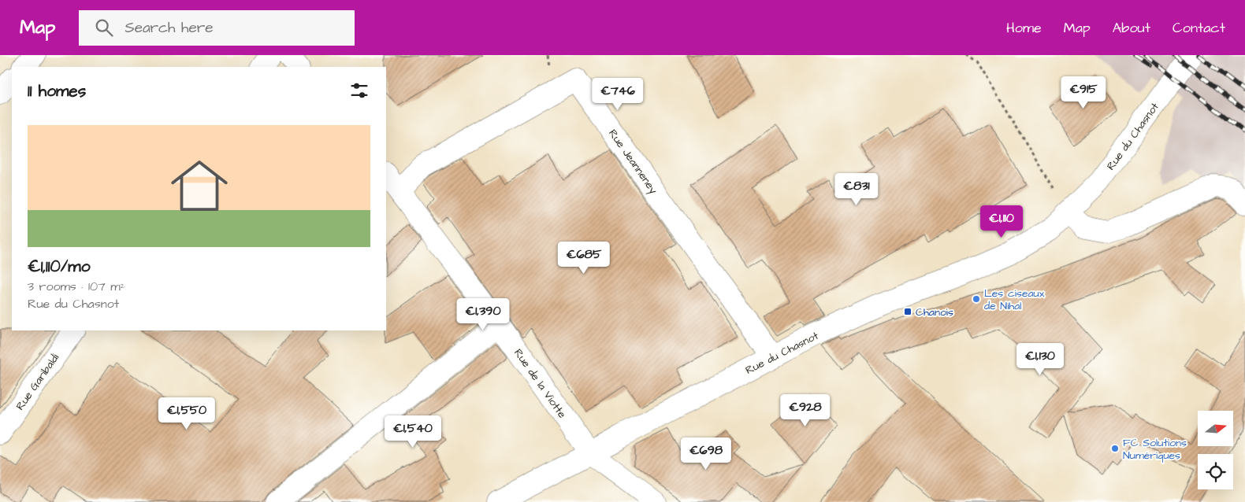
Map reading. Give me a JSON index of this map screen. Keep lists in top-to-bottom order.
{
  "streets": {
    "street": [
      "Rue du Chasnot",
      "Rue Jeanneney",
      "Rue Garibaldi",
      "Rue de la Viotte"
    ]
  },
  "crossings": [
    ["Rue du Chasnot", "Rue Jeanneney"],
    ["Rue du Chasnot", "Rue de la Viotte"],
    ["Rue Jeanneney", "Rue de la Viotte"]
  ],
  "places": {
    "other": ["Les ciseaux de Nihal", "FC Solutions Numériques"],
    "transit": ["Chanois"]
  },
  "north": "right",
  "page": {
    "header": "Map",
    "search": "Search here",
    "nav": [
      "Home",
      "Map",
      "About",
      "Contact"
    ],
    "heading": "11 homes",
    "price": [
      "€915",
      "€746",
      "€831",
      "€1,110",
      "€685",
      "€1,390",
      "€1,130",
      "€928",
      "€1,550",
      "€1,540",
      "€698"
    ],
    "list": [
      {
        "name": "€1,110/mo",
        "note": "3 rooms · 107 m² · Rue du Chasnot"
      }
    ]
  }
}
